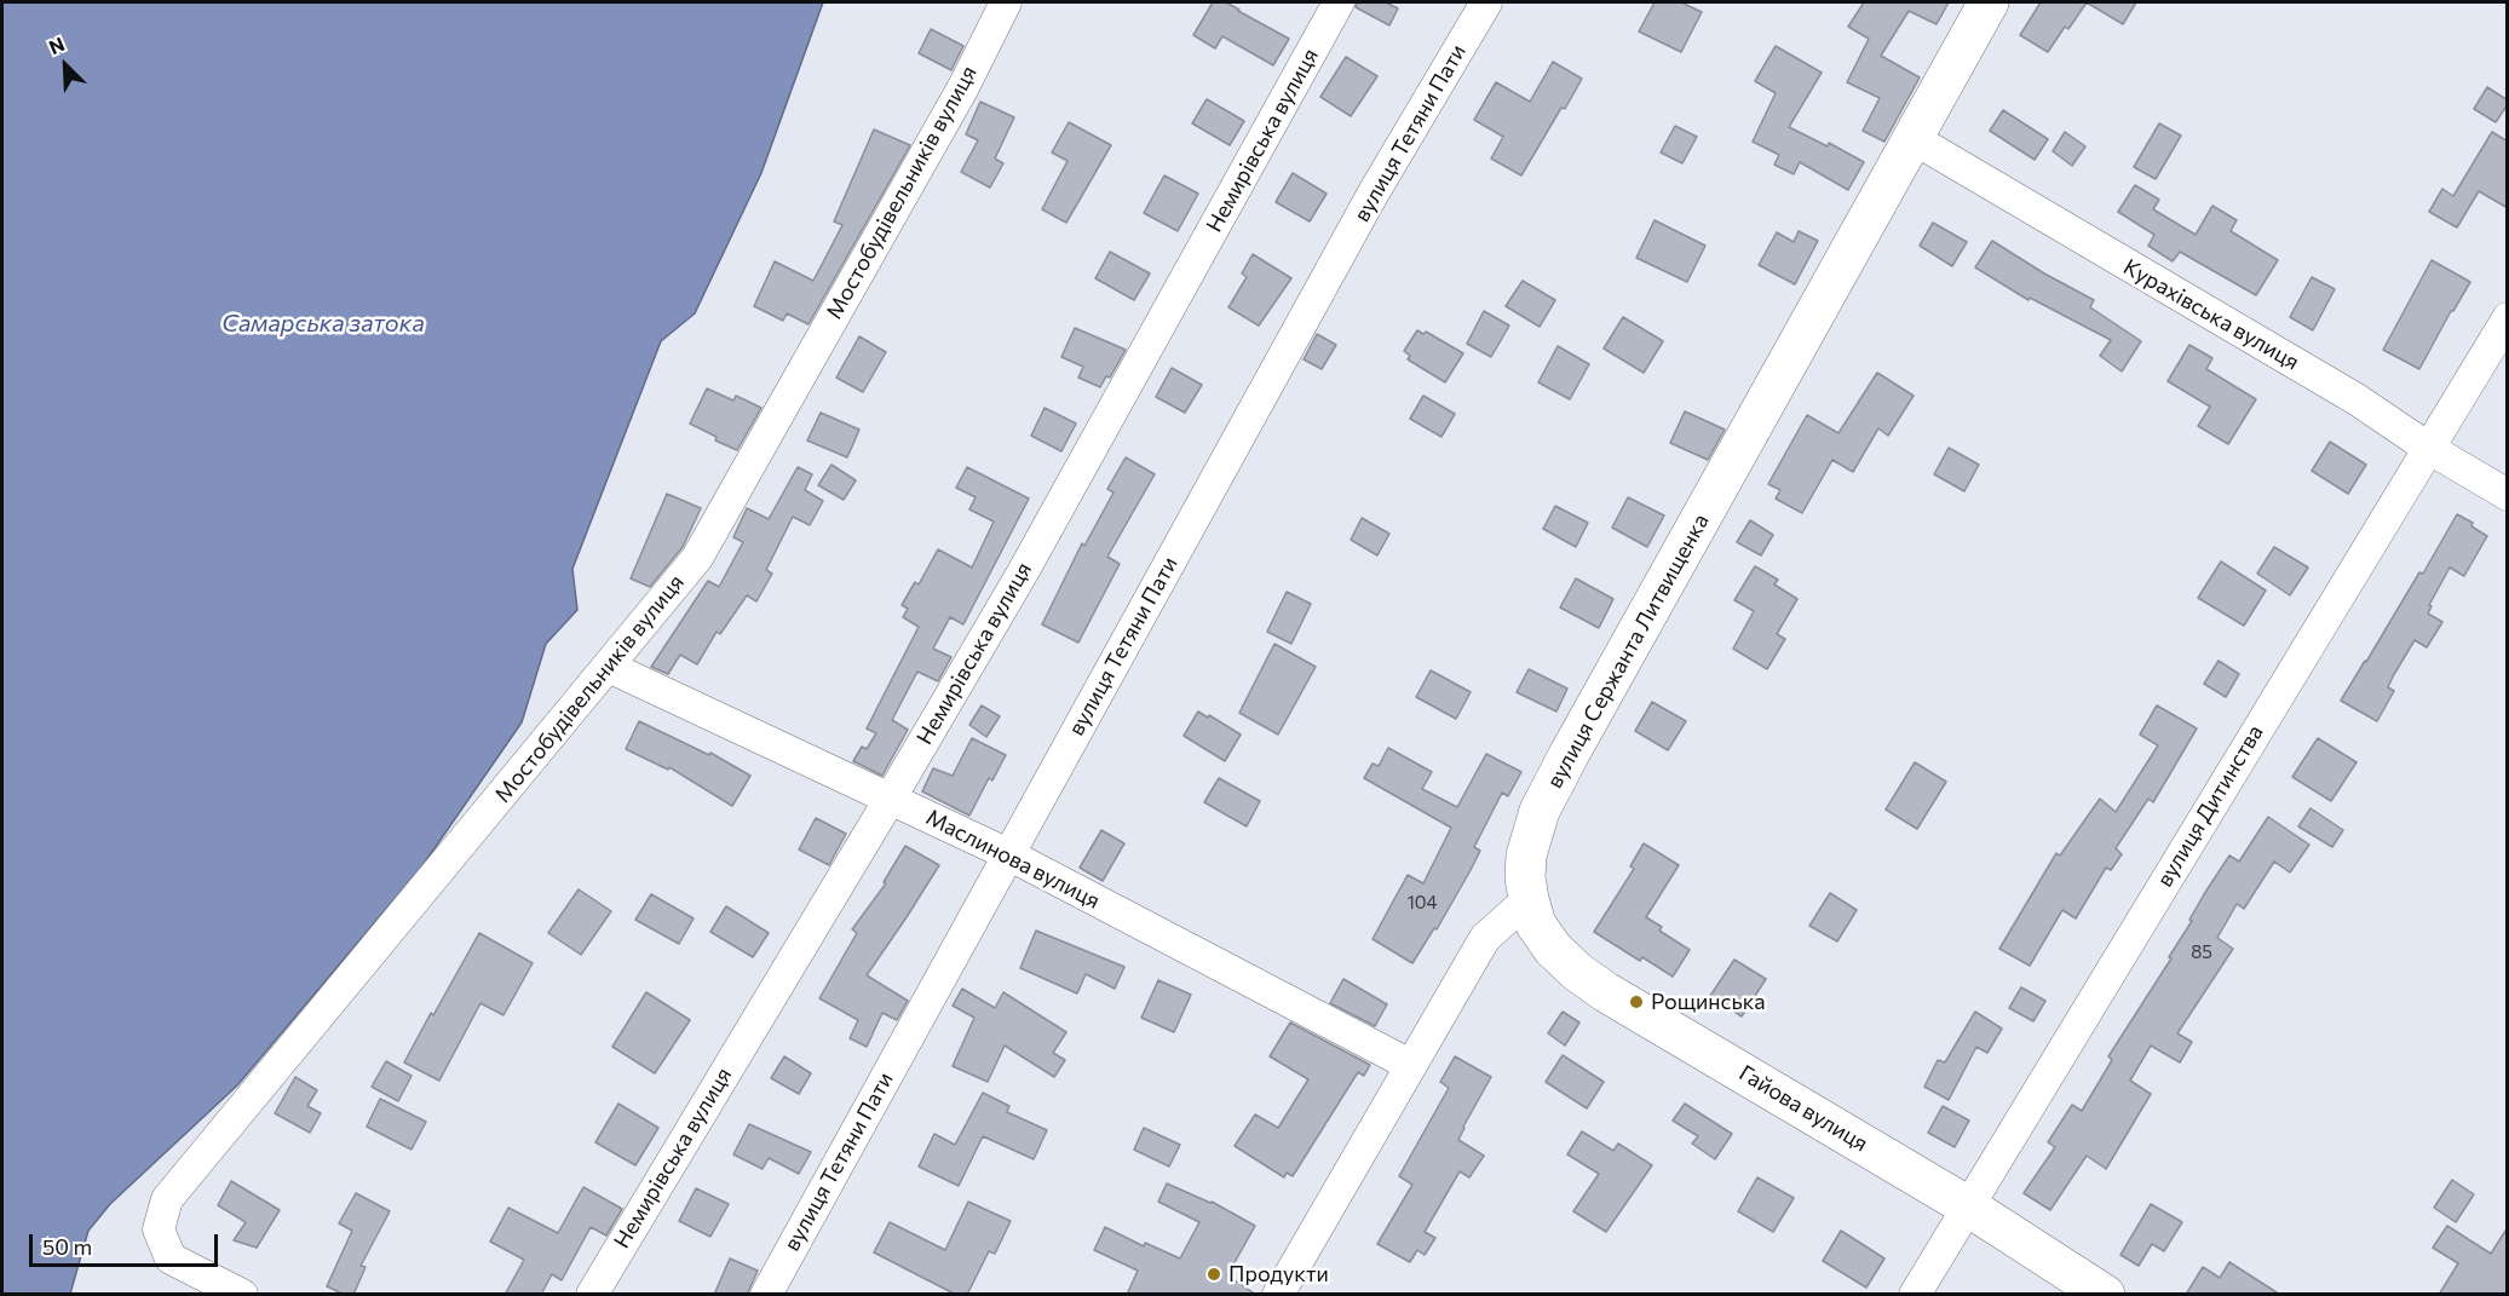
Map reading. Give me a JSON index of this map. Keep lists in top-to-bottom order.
{
  "streets": {
    "main road": ["вулиця Сержанта Литвищенка", "Гайова вулиця"],
    "street": [
      "вулиця Тетяни Пати",
      "Немирівська вулиця",
      "Мостобудівельників вулиця",
      "Курахівська вулиця",
      "вулиця Дитинства",
      "Маслинова вулиця"
    ]
  },
  "crossings": [
    ["вулиця Тетяни Пати", "Маслинова вулиця"],
    ["Немирівська вулиця", "Маслинова вулиця"],
    ["Мостобудівельників вулиця", "Маслинова вулиця"],
    ["Курахівська вулиця", "вулиця Сержанта Литвищенка"],
    ["Курахівська вулиця", "вулиця Дитинства"],
    ["вулиця Сержанта Литвищенка", "Гайова вулиця"],
    ["вулиця Дитинства", "Гайова вулиця"]
  ],
  "water": ["Самарська затока"],
  "places": ["Рощинська", "Продукти"],
  "house_numbers": ["104", "85"],
  "scale_bar": "50 m",
  "north": "top left"
}
